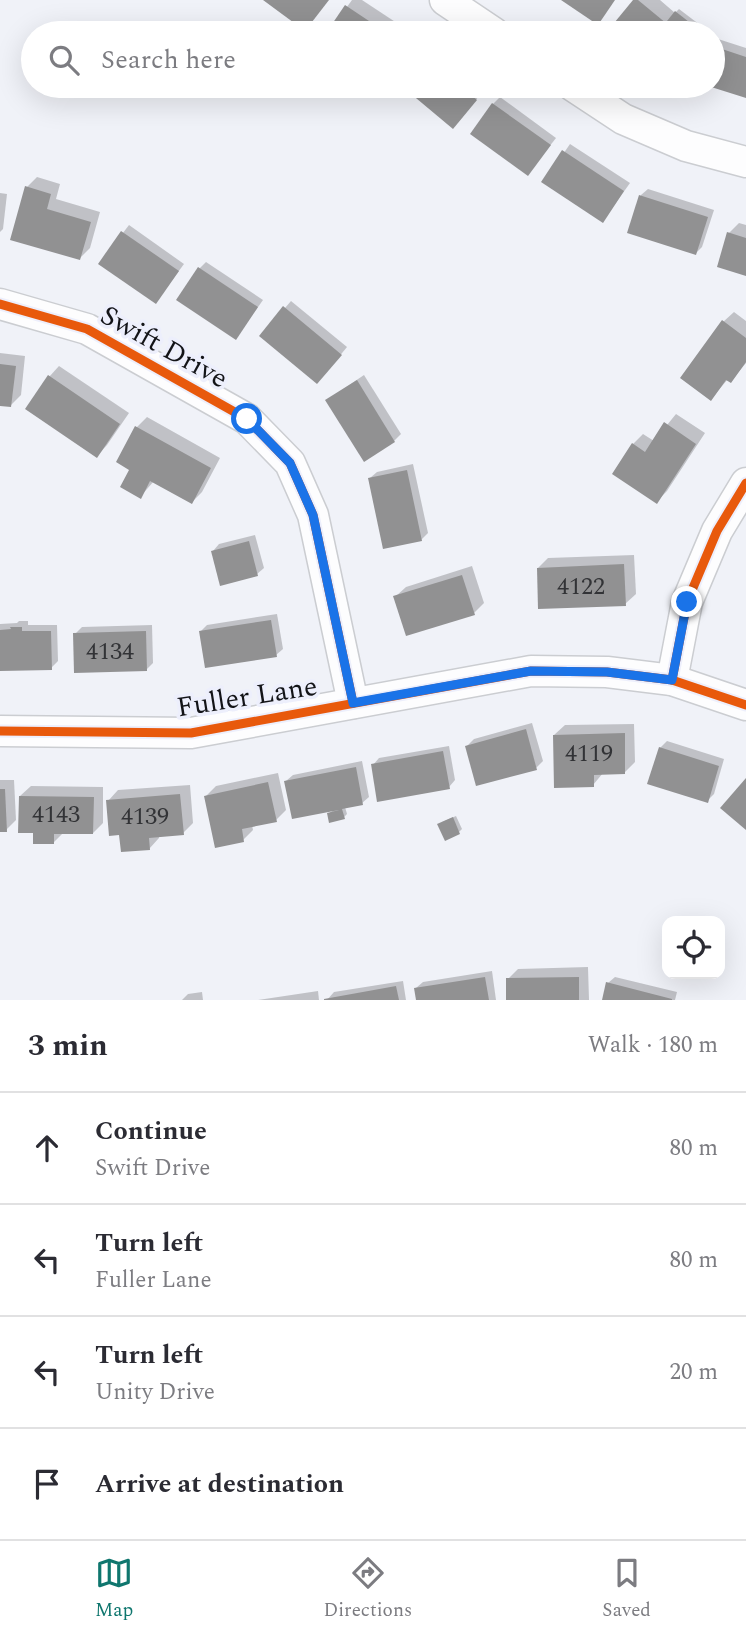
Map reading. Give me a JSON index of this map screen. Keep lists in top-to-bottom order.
{
  "streets": {
    "street": ["Swift Drive", "Fuller Lane"]
  },
  "crossings": [
    ["Swift Drive", "Fuller Lane"]
  ],
  "house_numbers": [
    "4122",
    "4134",
    "4119",
    "4143",
    "4139"
  ],
  "page": {
    "search": "Search here",
    "heading": ["3 min", "Walk · 180 m"],
    "list": [
      ["Continue", "Swift Drive", "80 m"],
      ["Turn left", "Fuller Lane", "80 m"],
      ["Turn left", "Unity Drive", "20 m"],
      "Arrive at destination"
    ],
    "nav": ["Map", "Directions", "Saved"]
  }
}
